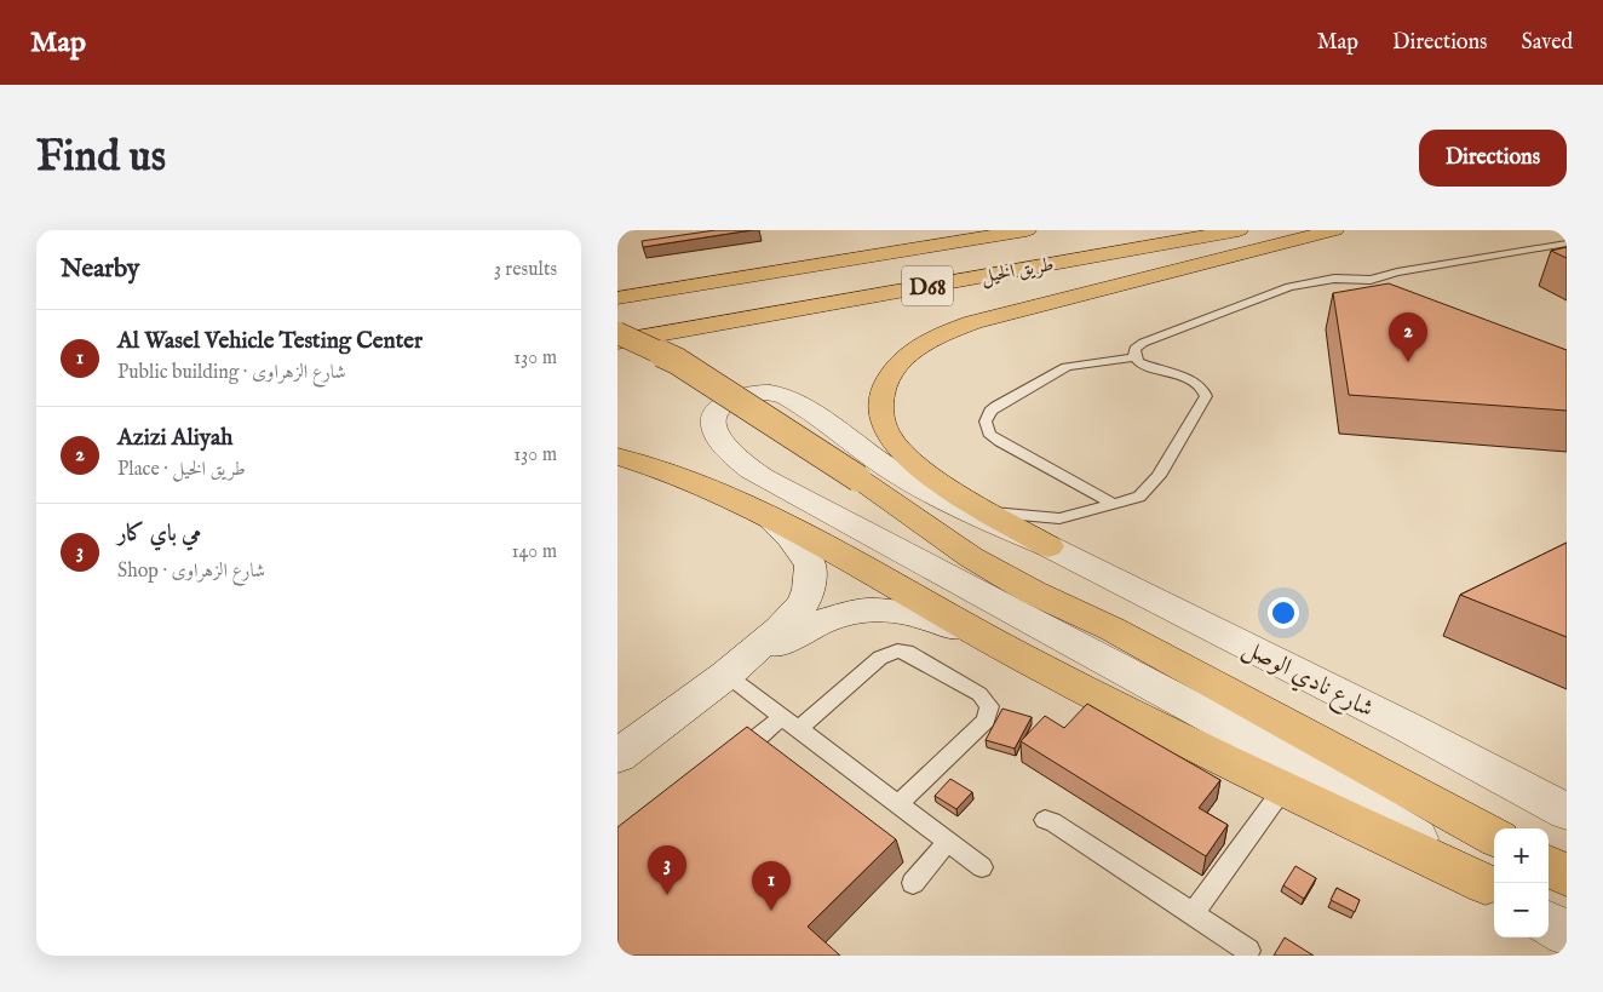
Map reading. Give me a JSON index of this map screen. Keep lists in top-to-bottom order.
{
  "streets": {
    "highway": ["طريق الخيل", "D68"],
    "street": ["شارع نادي الوصل"]
  },
  "page": {
    "header": "Map",
    "nav": ["Map", "Directions", "Saved"],
    "buttons": "Directions",
    "title": "Find us",
    "heading": ["Nearby", "3 results"],
    "list": [
      {
        "mark": "1",
        "name": "Al Wasel Vehicle Testing Center",
        "note": "Public building · شارع الزهراوى",
        "value": "130 m"
      },
      {
        "mark": "2",
        "name": "Azizi Aliyah",
        "note": "Place · طريق الخيل",
        "value": "130 m"
      },
      {
        "mark": "3",
        "name": "مي باي كار",
        "note": "Shop · شارع الزهراوى",
        "value": "140 m"
      }
    ],
    "pins": ["2", "3", "1"],
    "map_buttons": ["+", "−"]
  }
}
